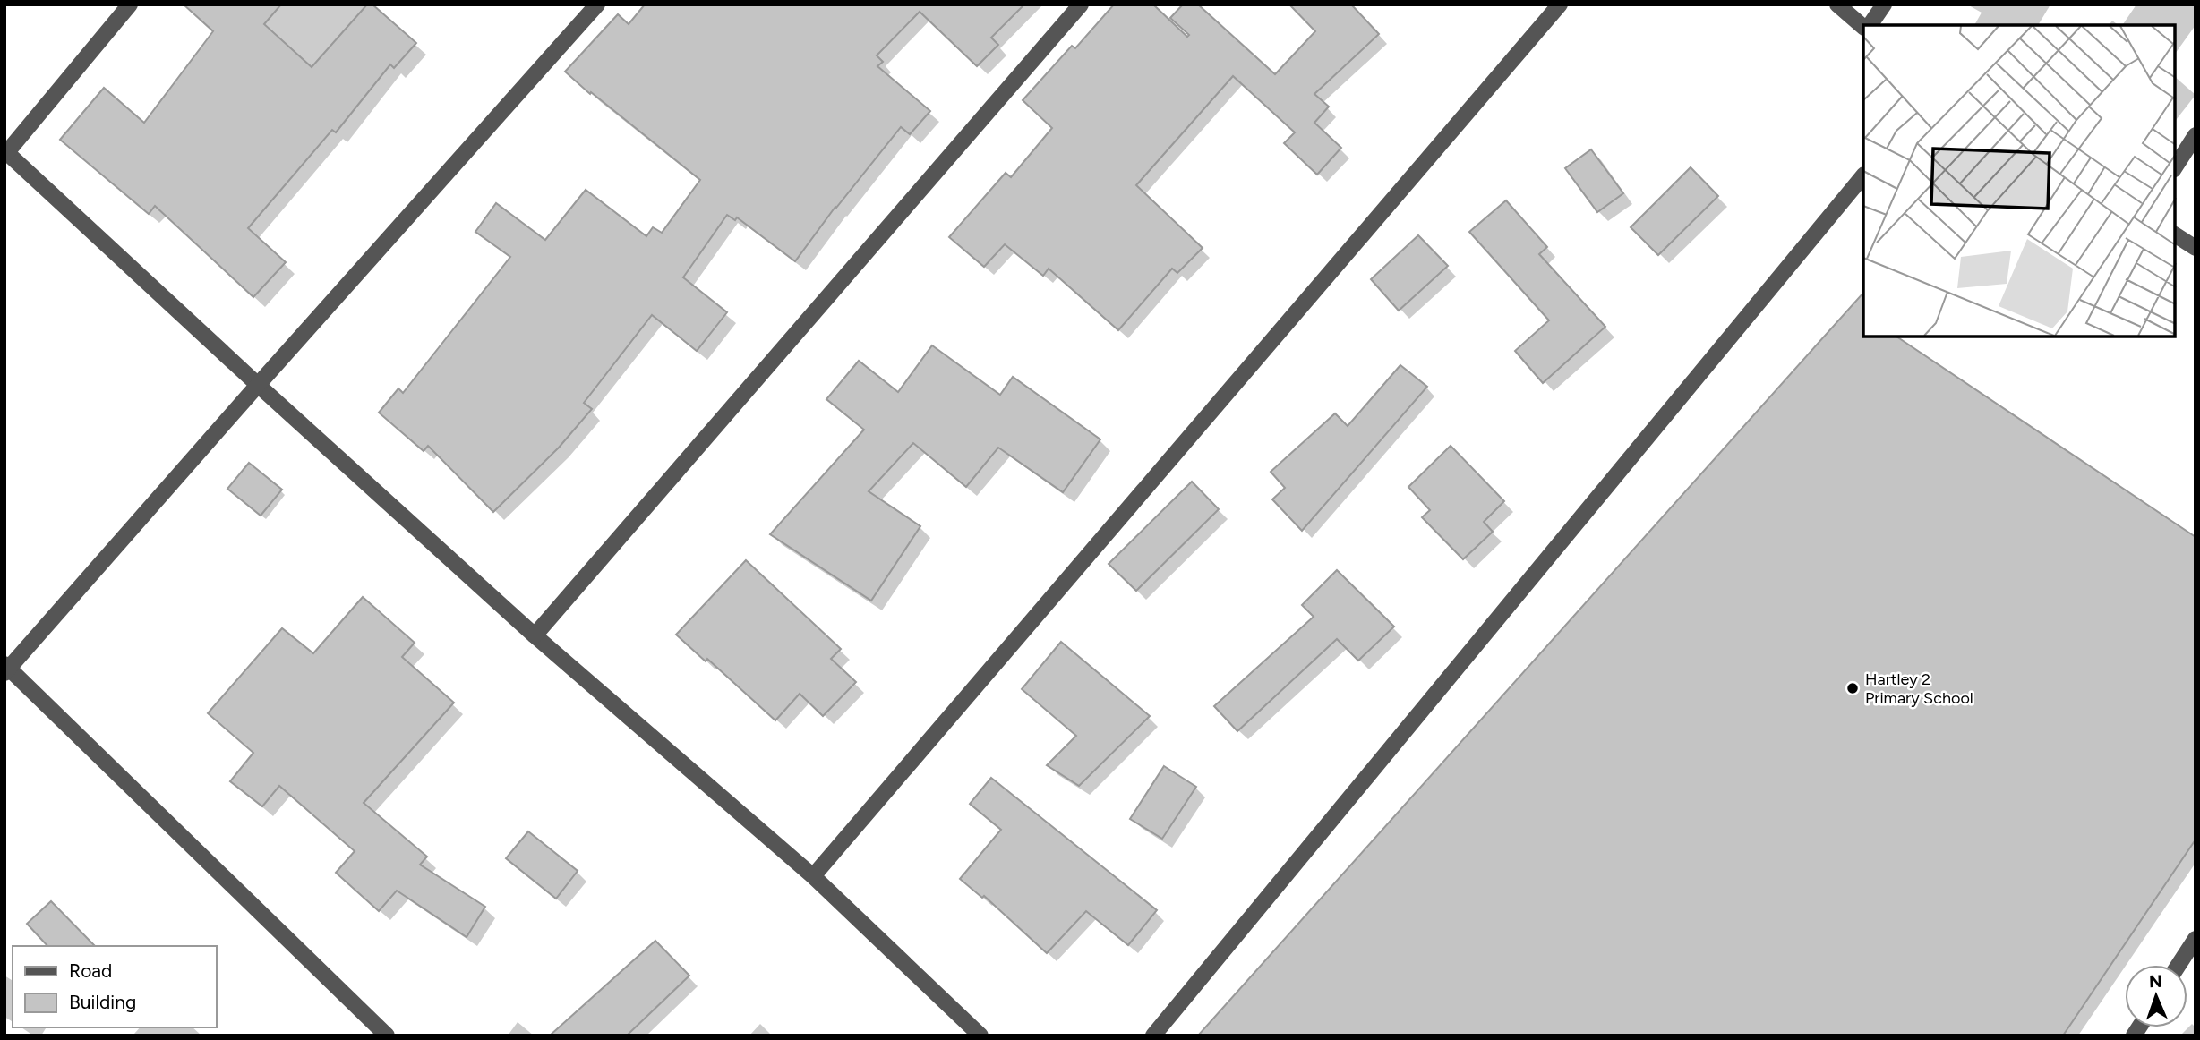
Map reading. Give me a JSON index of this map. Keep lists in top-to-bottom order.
{
  "places": ["Hartley 2 Primary School"],
  "legend": ["Road", "Building"],
  "north": "top"
}
